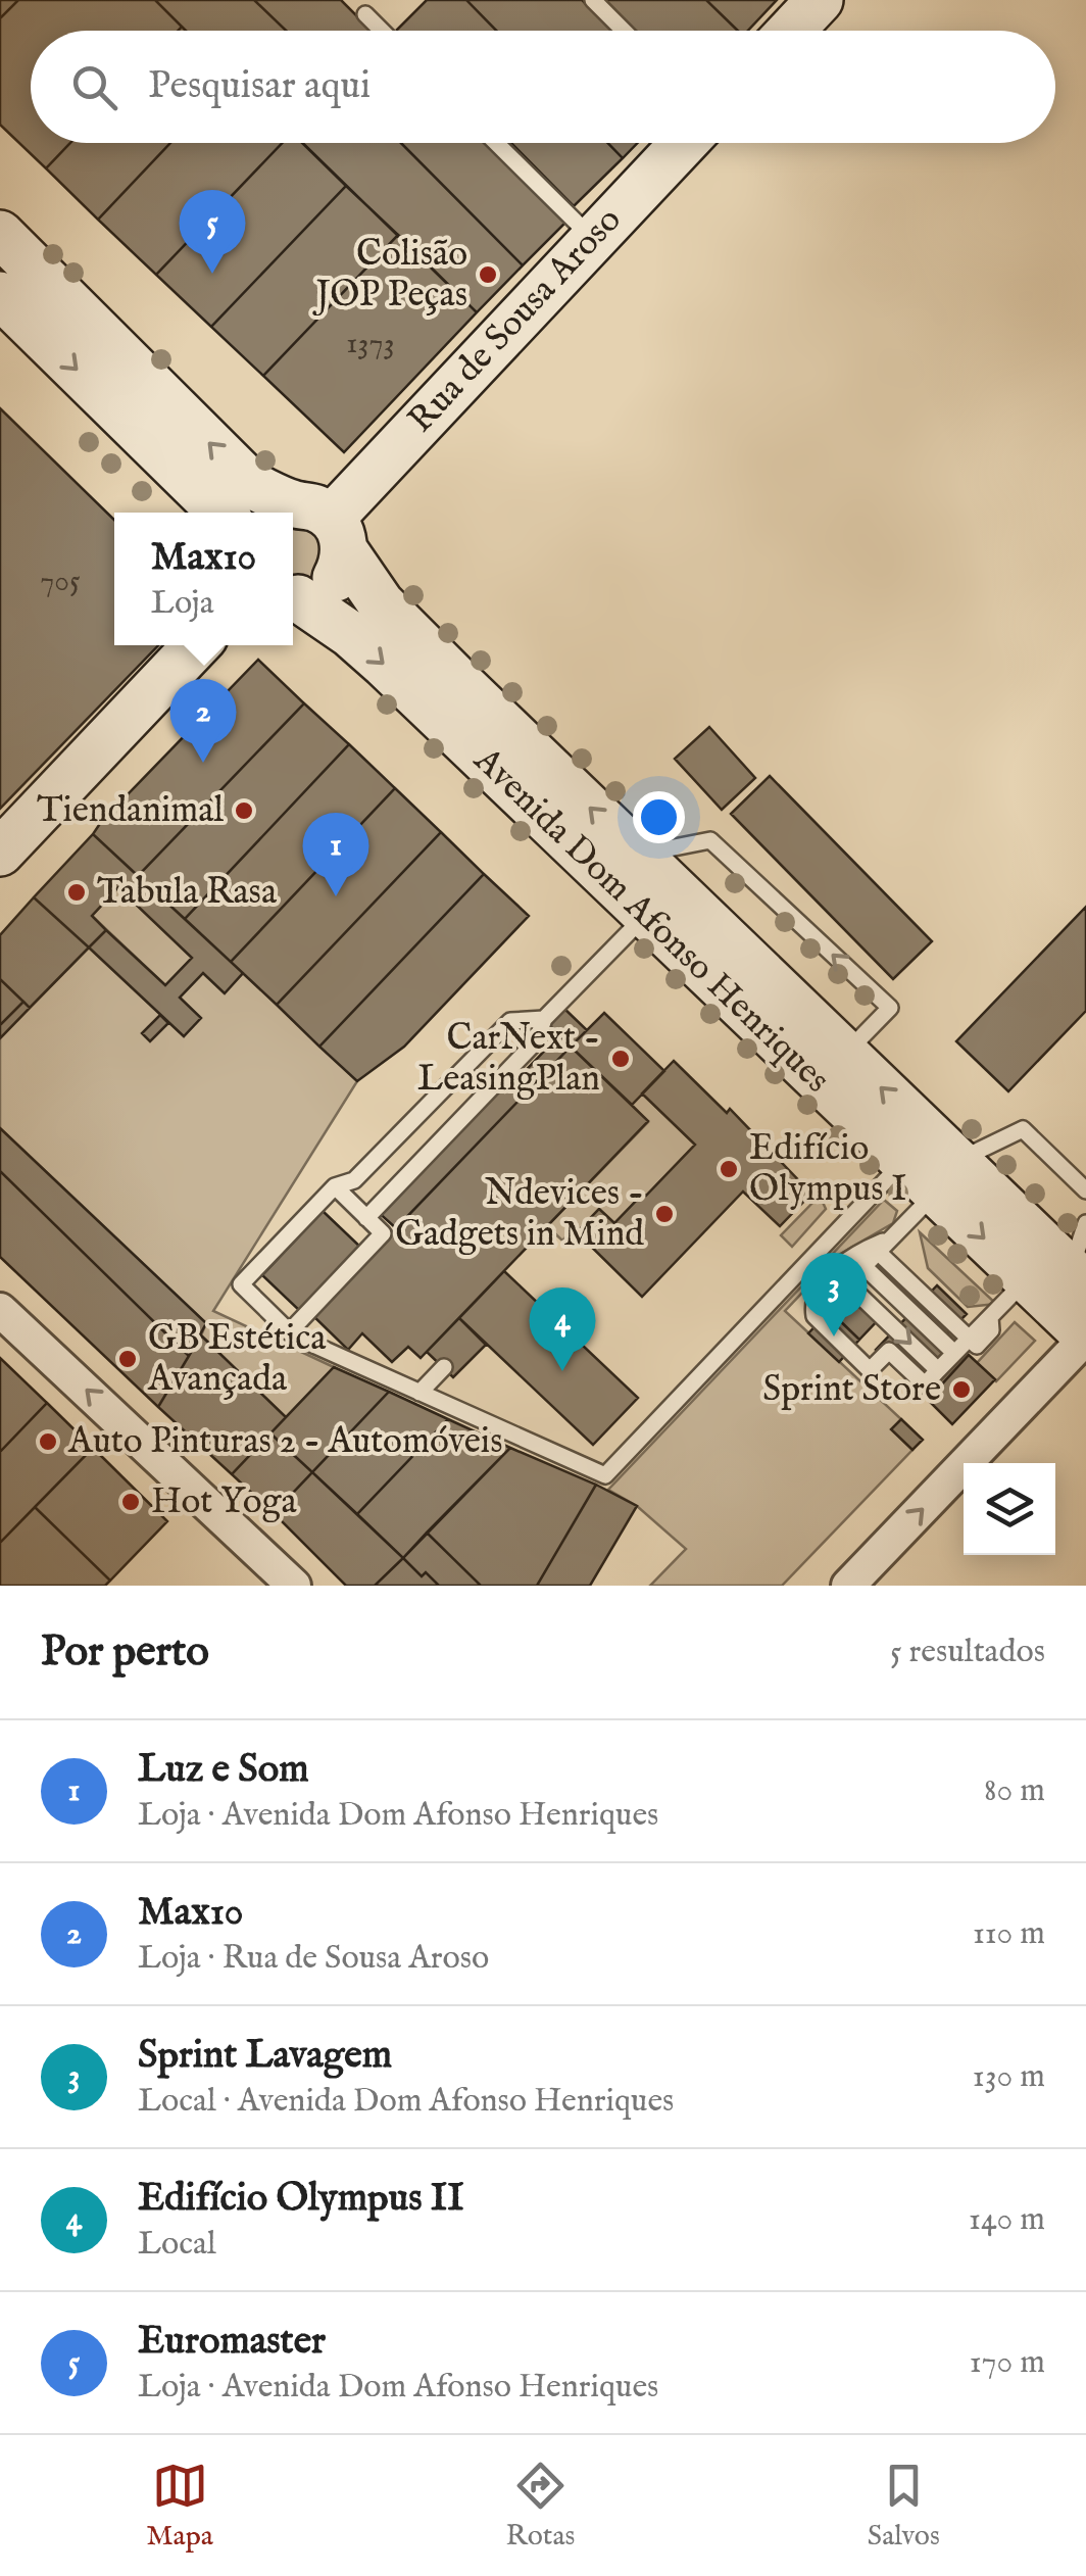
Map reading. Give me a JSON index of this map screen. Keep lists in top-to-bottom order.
{
  "streets": {
    "main road": ["Rua de Sousa Aroso", "Avenida Dom Afonso Henriques"]
  },
  "crossings": [
    ["Rua de Sousa Aroso", "Avenida Dom Afonso Henriques"]
  ],
  "places": [
    "Colisão JOP Peças",
    "Tiendanimal",
    "Tabula Rasa",
    "CarNext - LeasingPlan",
    "Edifício Olympus I",
    "Ndevices - Gadgets in Mind",
    "GB Estética Avançada",
    "Sprint Store",
    "Auto Pinturas 2 - Automóveis",
    "Hot Yoga"
  ],
  "house_numbers": ["1373", "705"],
  "page": {
    "search": "Pesquisar aqui",
    "pins": [
      "5",
      "2",
      "1",
      "3",
      "4"
    ],
    "popup": ["Max10", "Loja"],
    "heading": ["Por perto", "5 resultados"],
    "list": [
      {
        "mark": "1",
        "name": "Luz e Som",
        "note": "Loja · Avenida Dom Afonso Henriques",
        "value": "80 m"
      },
      {
        "mark": "2",
        "name": "Max10",
        "note": "Loja · Rua de Sousa Aroso",
        "value": "110 m"
      },
      {
        "mark": "3",
        "name": "Sprint Lavagem",
        "note": "Local · Avenida Dom Afonso Henriques",
        "value": "130 m"
      },
      {
        "mark": "4",
        "name": "Edifício Olympus II",
        "note": "Local",
        "value": "140 m"
      },
      {
        "mark": "5",
        "name": "Euromaster",
        "note": "Loja · Avenida Dom Afonso Henriques",
        "value": "170 m"
      }
    ],
    "nav": ["Mapa", "Rotas", "Salvos"]
  }
}
